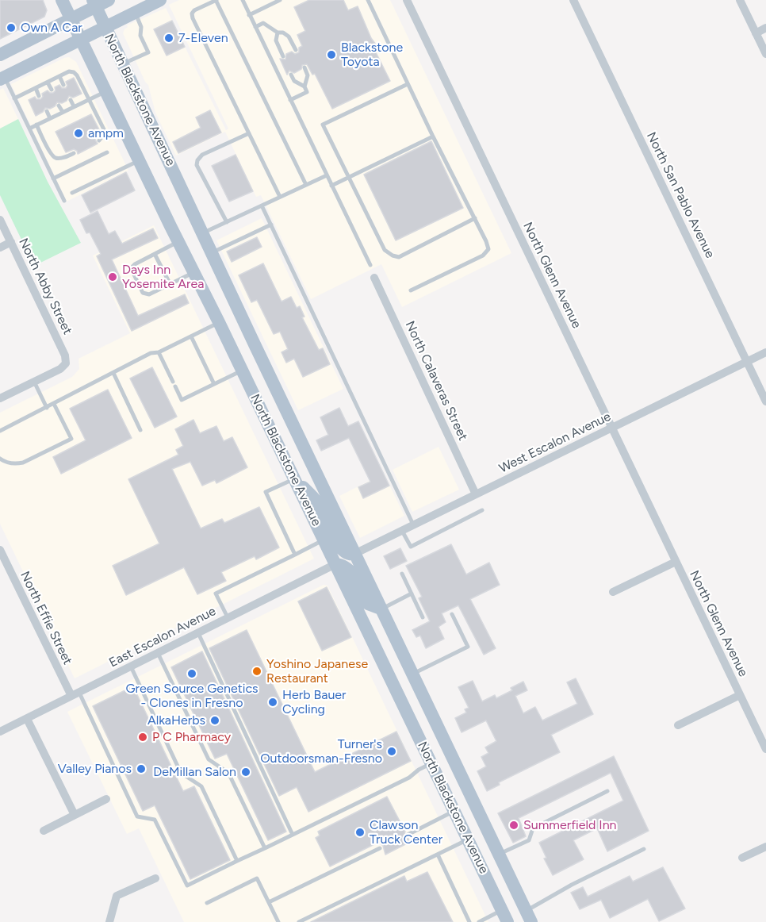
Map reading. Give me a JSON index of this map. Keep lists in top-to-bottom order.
{
  "streets": {
    "main road": ["North Blackstone Avenue"],
    "street": [
      "North San Pablo Avenue",
      "North Glenn Avenue",
      "North Abby Street",
      "North Calaveras Street",
      "West Escalon Avenue",
      "North Effie Street",
      "East Escalon Avenue"
    ]
  },
  "crossings": [
    ["North Blackstone Avenue", "West Escalon Avenue"],
    ["North Blackstone Avenue", "East Escalon Avenue"],
    ["North San Pablo Avenue", "West Escalon Avenue"],
    ["North Glenn Avenue", "West Escalon Avenue"],
    ["North Calaveras Street", "West Escalon Avenue"],
    ["North Effie Street", "East Escalon Avenue"]
  ],
  "places": [
    "Own A Car",
    "7-Eleven",
    "Blackstone Toyota",
    "ampm",
    "Days Inn Yosemite Area",
    "Yoshino Japanese Restaurant",
    "Green Source Genetics - Clones in Fresno",
    "Herb Bauer Cycling",
    "AlkaHerbs",
    "P C Pharmacy",
    "Turner's Outdoorsman-Fresno",
    "Valley Pianos",
    "DeMillan Salon",
    "Summerfield Inn",
    "Clawson Truck Center"
  ]
}
